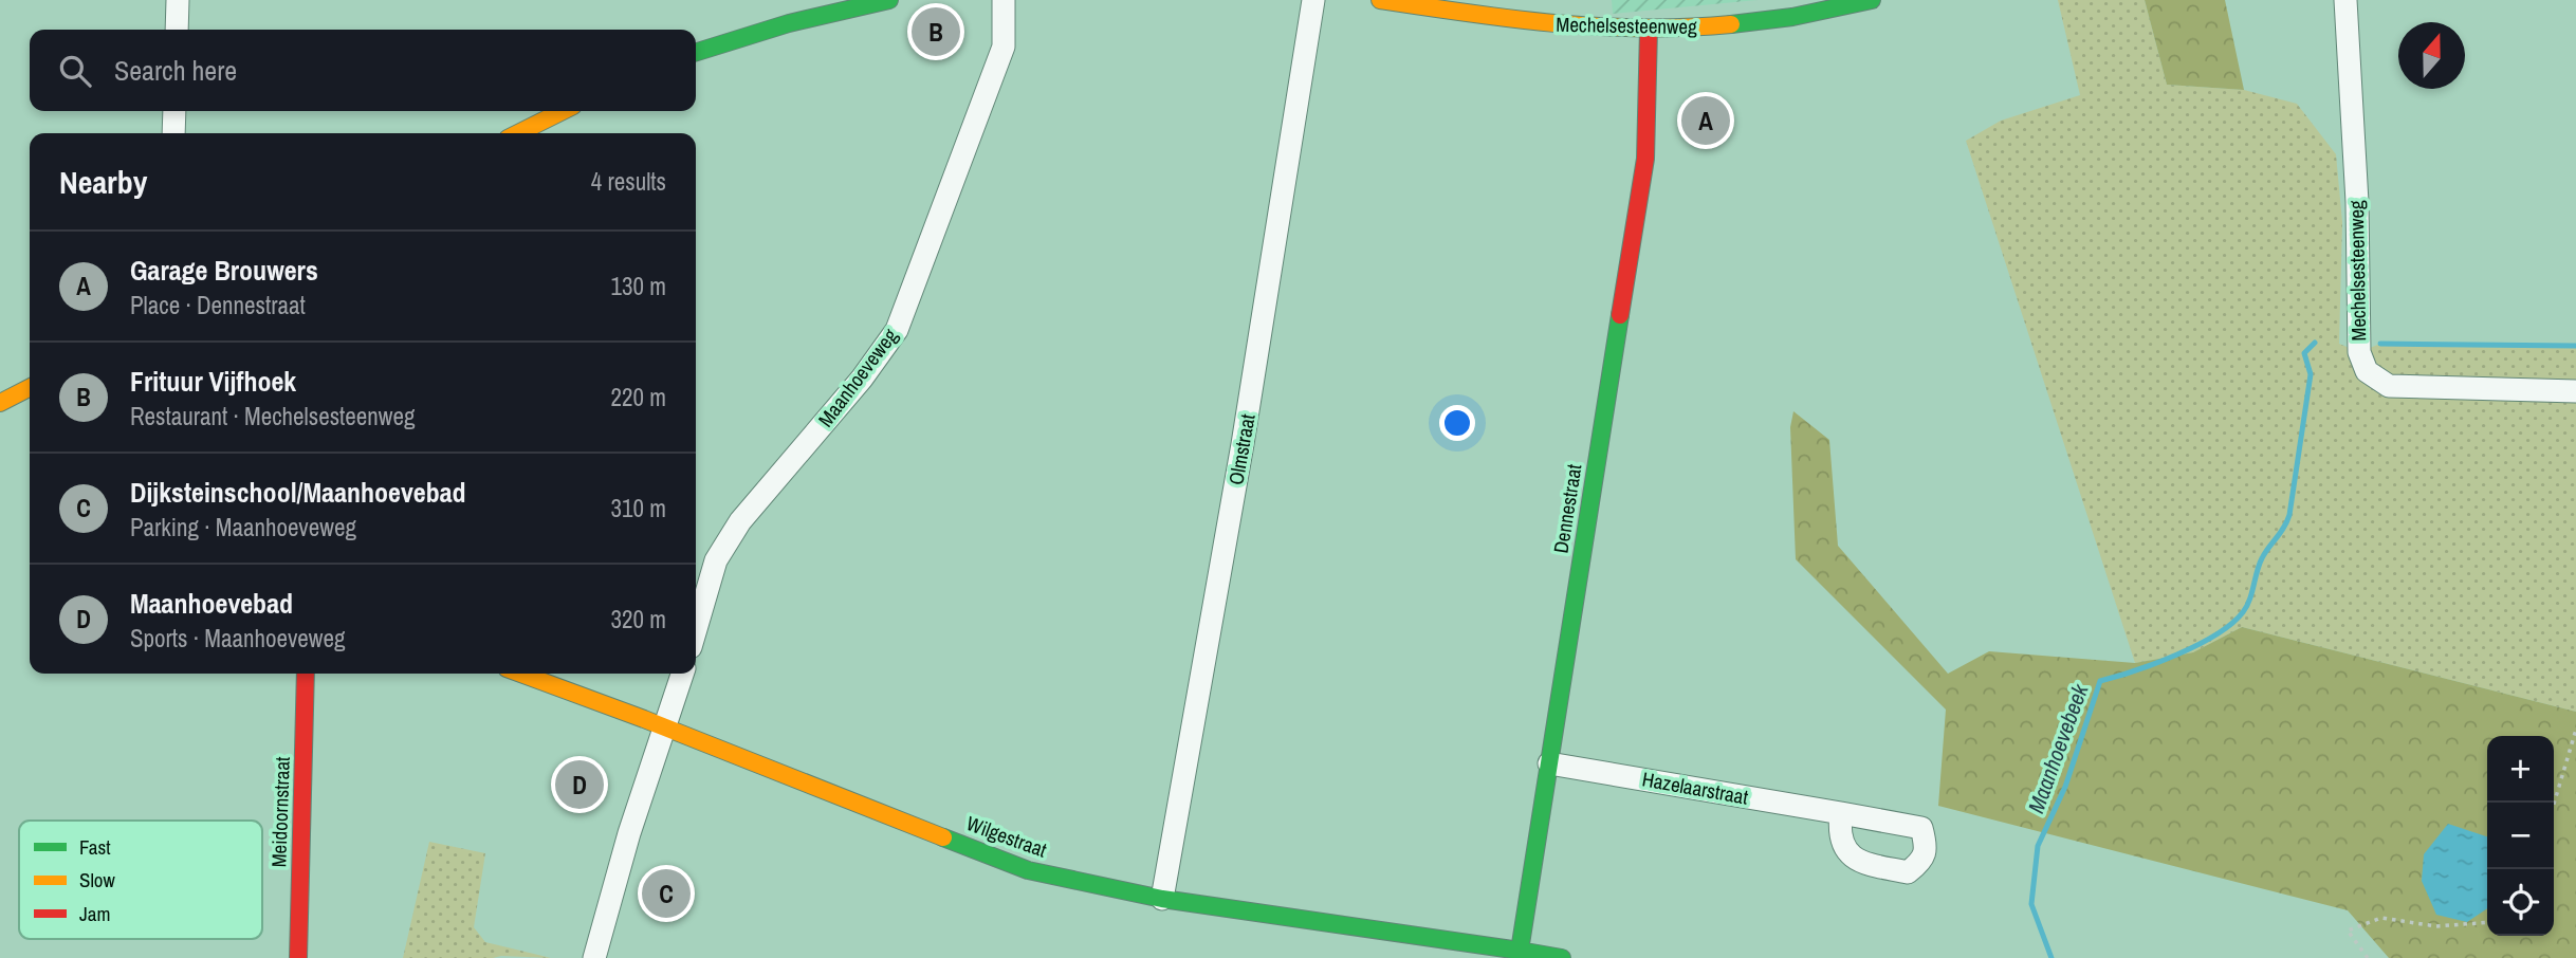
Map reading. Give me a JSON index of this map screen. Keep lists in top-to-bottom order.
{
  "streets": {
    "street": [
      "Mechelsesteenweg",
      "Maanhoeveweg",
      "Olmstraat",
      "Dennestraat",
      "Hazelaarstraat",
      "Meidoornstraat",
      "Wilgestraat"
    ]
  },
  "crossings": [
    ["Mechelsesteenweg", "Dennestraat"],
    ["Olmstraat", "Wilgestraat"],
    ["Dennestraat", "Hazelaarstraat"],
    ["Dennestraat", "Wilgestraat"]
  ],
  "water": ["Maanhoevebeek"],
  "legend": ["Fast", "Slow", "Jam"],
  "north": "top",
  "page": {
    "pins": [
      "B",
      "A",
      "D",
      "C"
    ],
    "search": "Search here",
    "heading": ["Nearby", "4 results"],
    "list": [
      {
        "mark": "A",
        "name": "Garage Brouwers",
        "note": "Place · Dennestraat",
        "value": "130 m"
      },
      {
        "mark": "B",
        "name": "Frituur Vijfhoek",
        "note": "Restaurant · Mechelsesteenweg",
        "value": "220 m"
      },
      {
        "mark": "C",
        "name": "Dijksteinschool/Maanhoevebad",
        "note": "Parking · Maanhoeveweg",
        "value": "310 m"
      },
      {
        "mark": "D",
        "name": "Maanhoevebad",
        "note": "Sports · Maanhoeveweg",
        "value": "320 m"
      }
    ],
    "map_buttons": ["+", "−"]
  }
}
